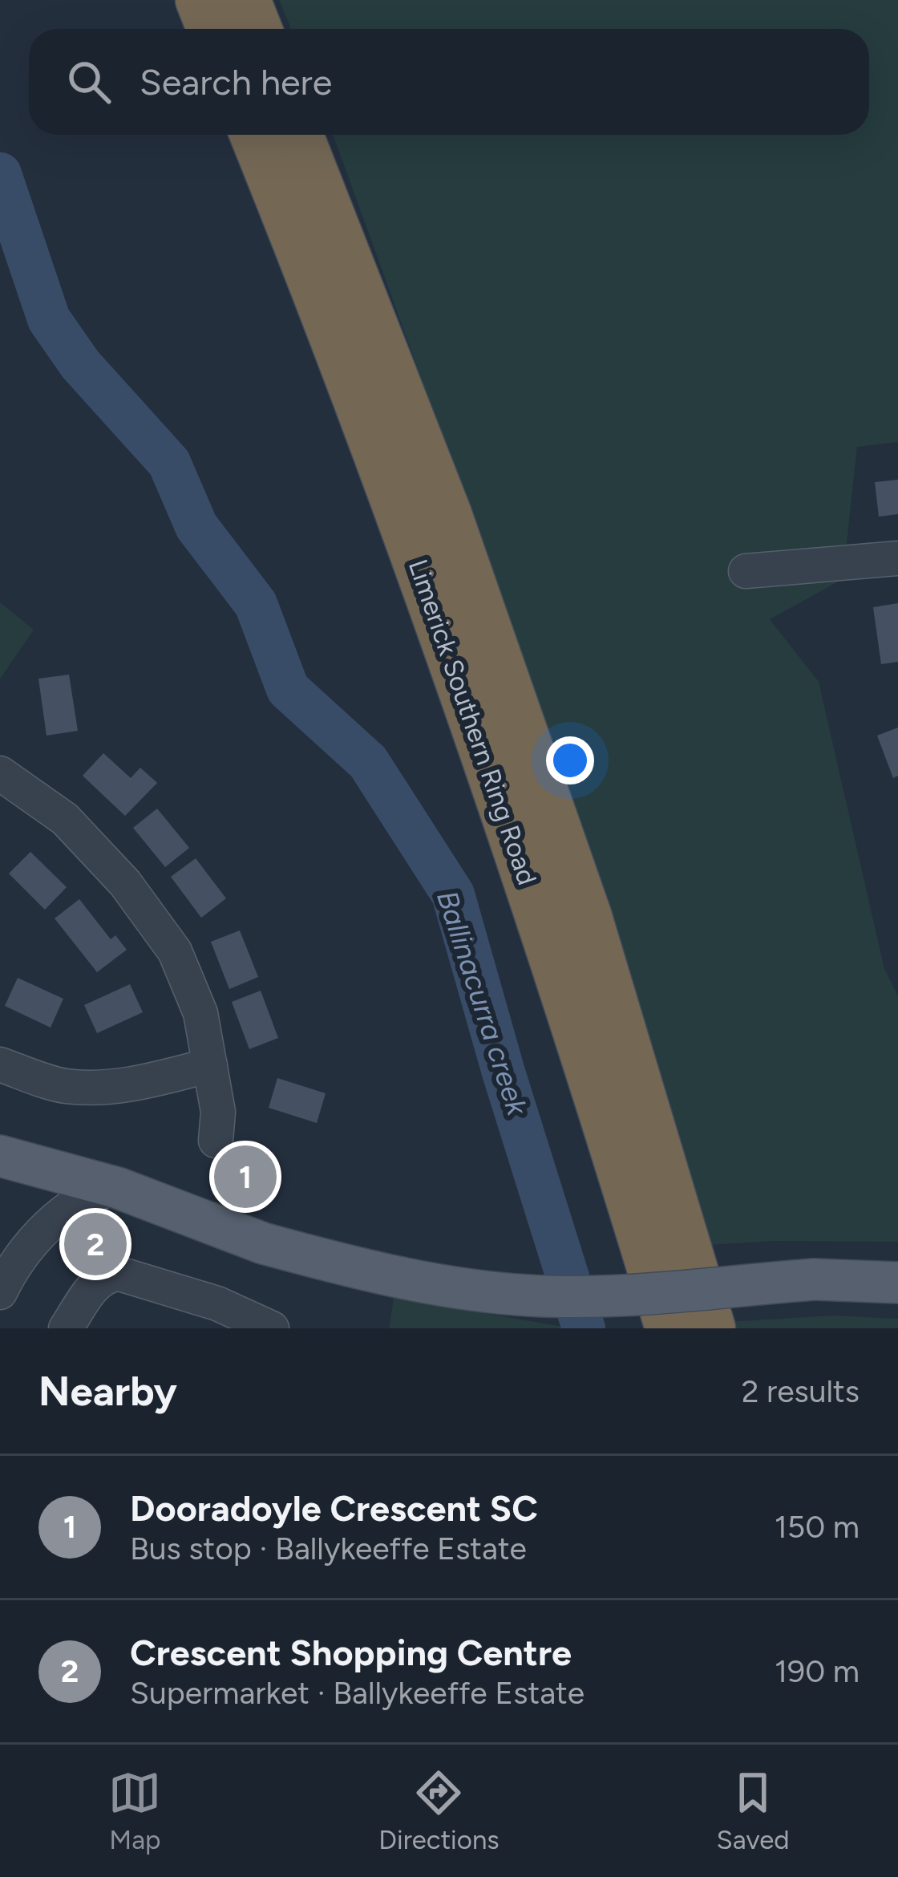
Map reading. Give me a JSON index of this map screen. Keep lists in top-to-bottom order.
{
  "streets": {
    "highway": ["Limerick Southern Ring Road"]
  },
  "water": ["Ballinacurra creek"],
  "page": {
    "search": "Search here",
    "pins": ["1", "2"],
    "heading": ["Nearby", "2 results"],
    "list": [
      {
        "mark": "1",
        "name": "Dooradoyle Crescent SC",
        "note": "Bus stop · Ballykeeffe Estate",
        "value": "150 m"
      },
      {
        "mark": "2",
        "name": "Crescent Shopping Centre",
        "note": "Supermarket · Ballykeeffe Estate",
        "value": "190 m"
      }
    ],
    "nav": ["Map", "Directions", "Saved"]
  }
}
